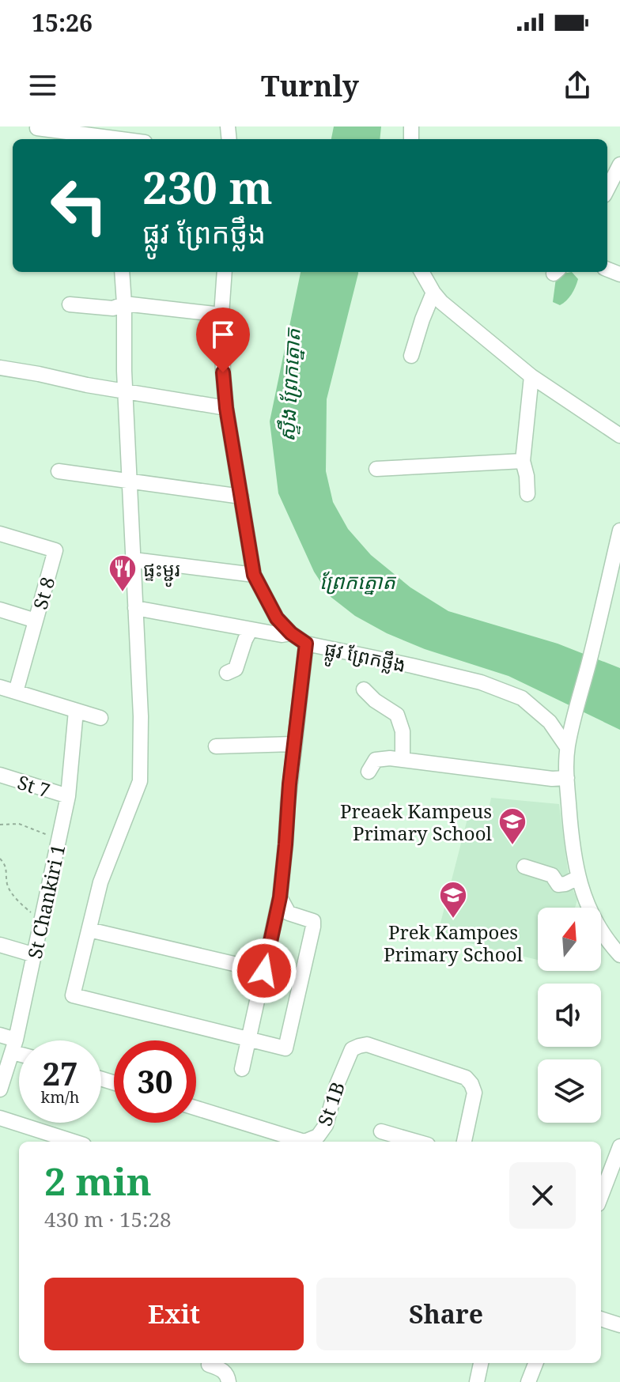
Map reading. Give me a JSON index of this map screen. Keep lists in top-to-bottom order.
{
  "streets": {
    "street": [
      "St 8",
      "ផ្លូវ ព្រែកថ្លឹង",
      "St 7",
      "St Chankiri 1",
      "St 1B"
    ]
  },
  "crossings": [
    ["St 7", "St Chankiri 1"]
  ],
  "water": ["ស្ទឹង ព្រែកត្នោត", "ព្រែកត្នោត"],
  "places": {
    "restaurant": ["ផ្ទះម្ជូរ"],
    "school or university": ["Preaek Kampeus Primary School", "Prek Kampoes Primary School"]
  },
  "north": "top",
  "page": {
    "status": "15:26",
    "header": "Turnly",
    "turn": ["230 m", "ផ្លូវ ព្រែកថ្លឹង"],
    "speed": "27 km/h",
    "limit": "30",
    "heading": ["2 min", "430 m · 15:28"],
    "buttons": ["Exit", "Share"]
  }
}
